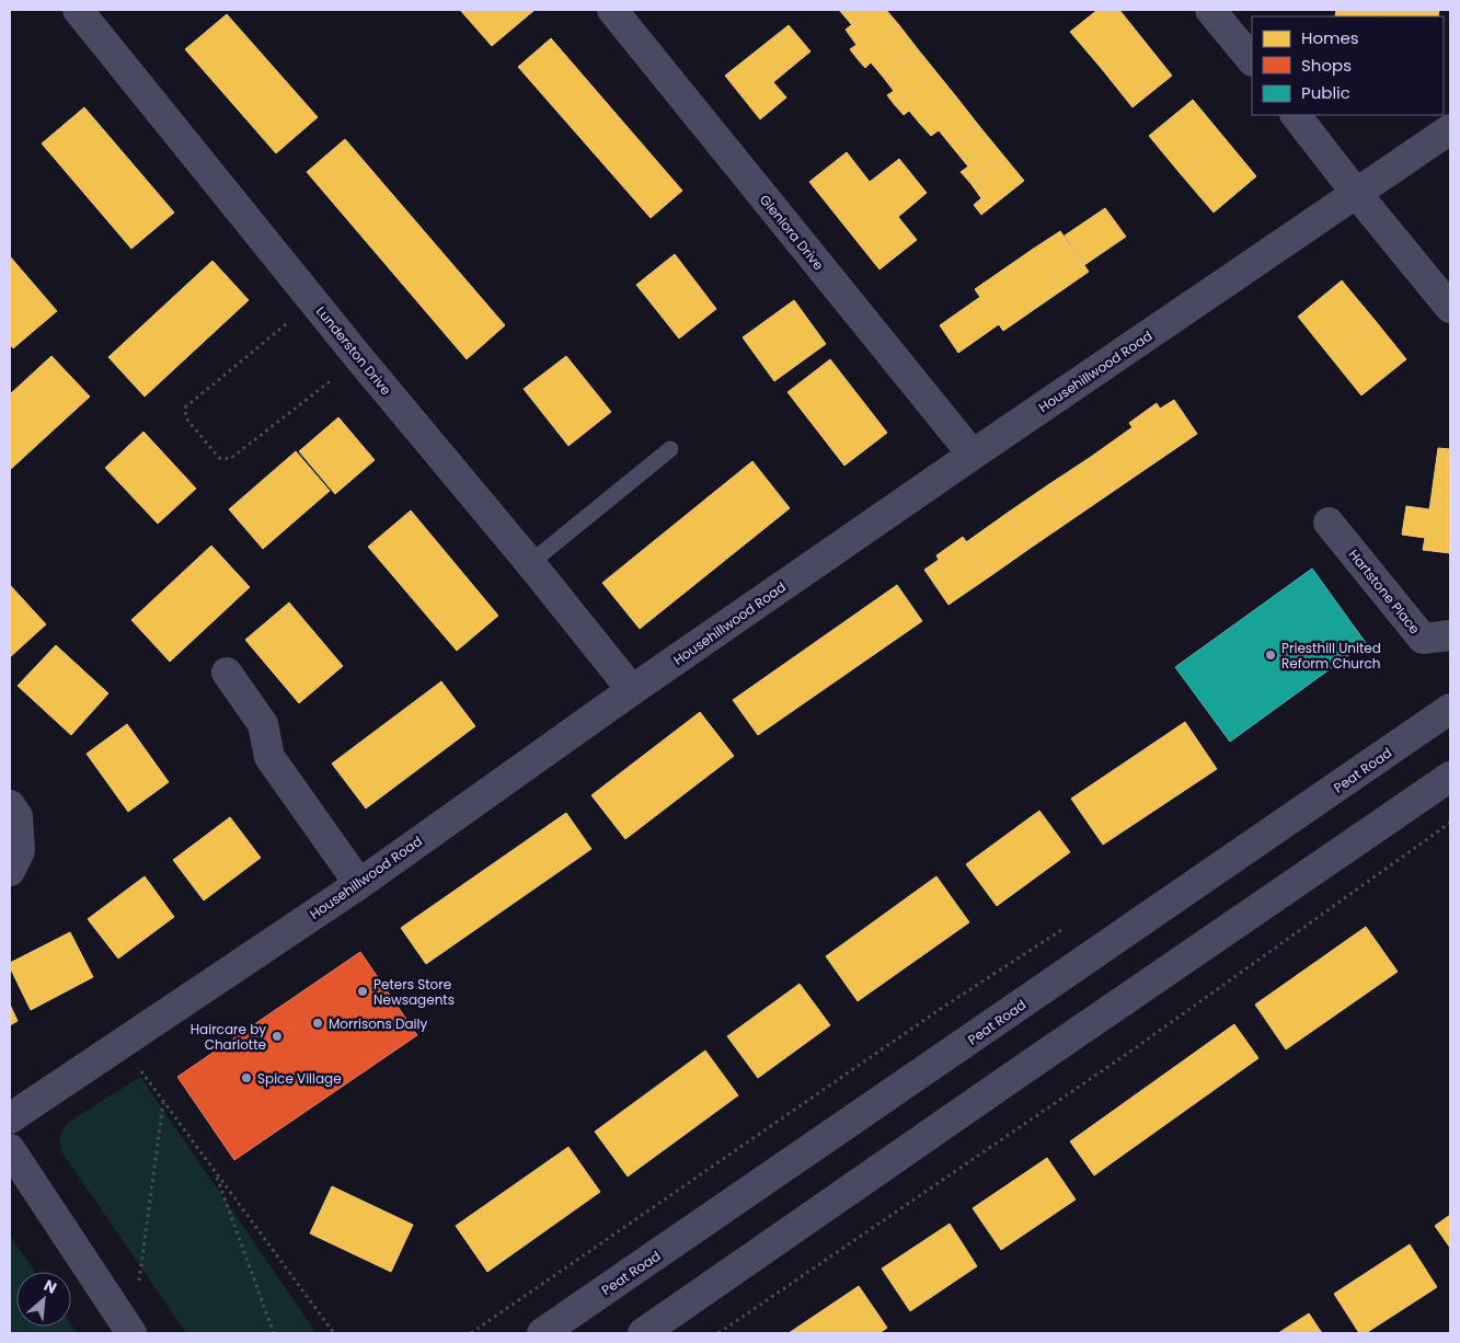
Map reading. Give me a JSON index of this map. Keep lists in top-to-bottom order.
{
  "streets": {
    "street": [
      "Glenlora Drive",
      "Lunderston Drive",
      "Househillwood Road",
      "Hartstone Place",
      "Peat Road"
    ]
  },
  "crossings": [
    ["Glenlora Drive", "Househillwood Road"],
    ["Lunderston Drive", "Househillwood Road"]
  ],
  "places": [
    "Priesthill United Reform Church",
    "Peters Store Newsagents",
    "Morrisons Daily",
    "Haircare by Charlotte",
    "Spice Village"
  ],
  "legend": ["Homes", "Shops", "Public"],
  "north": "top right"
}
